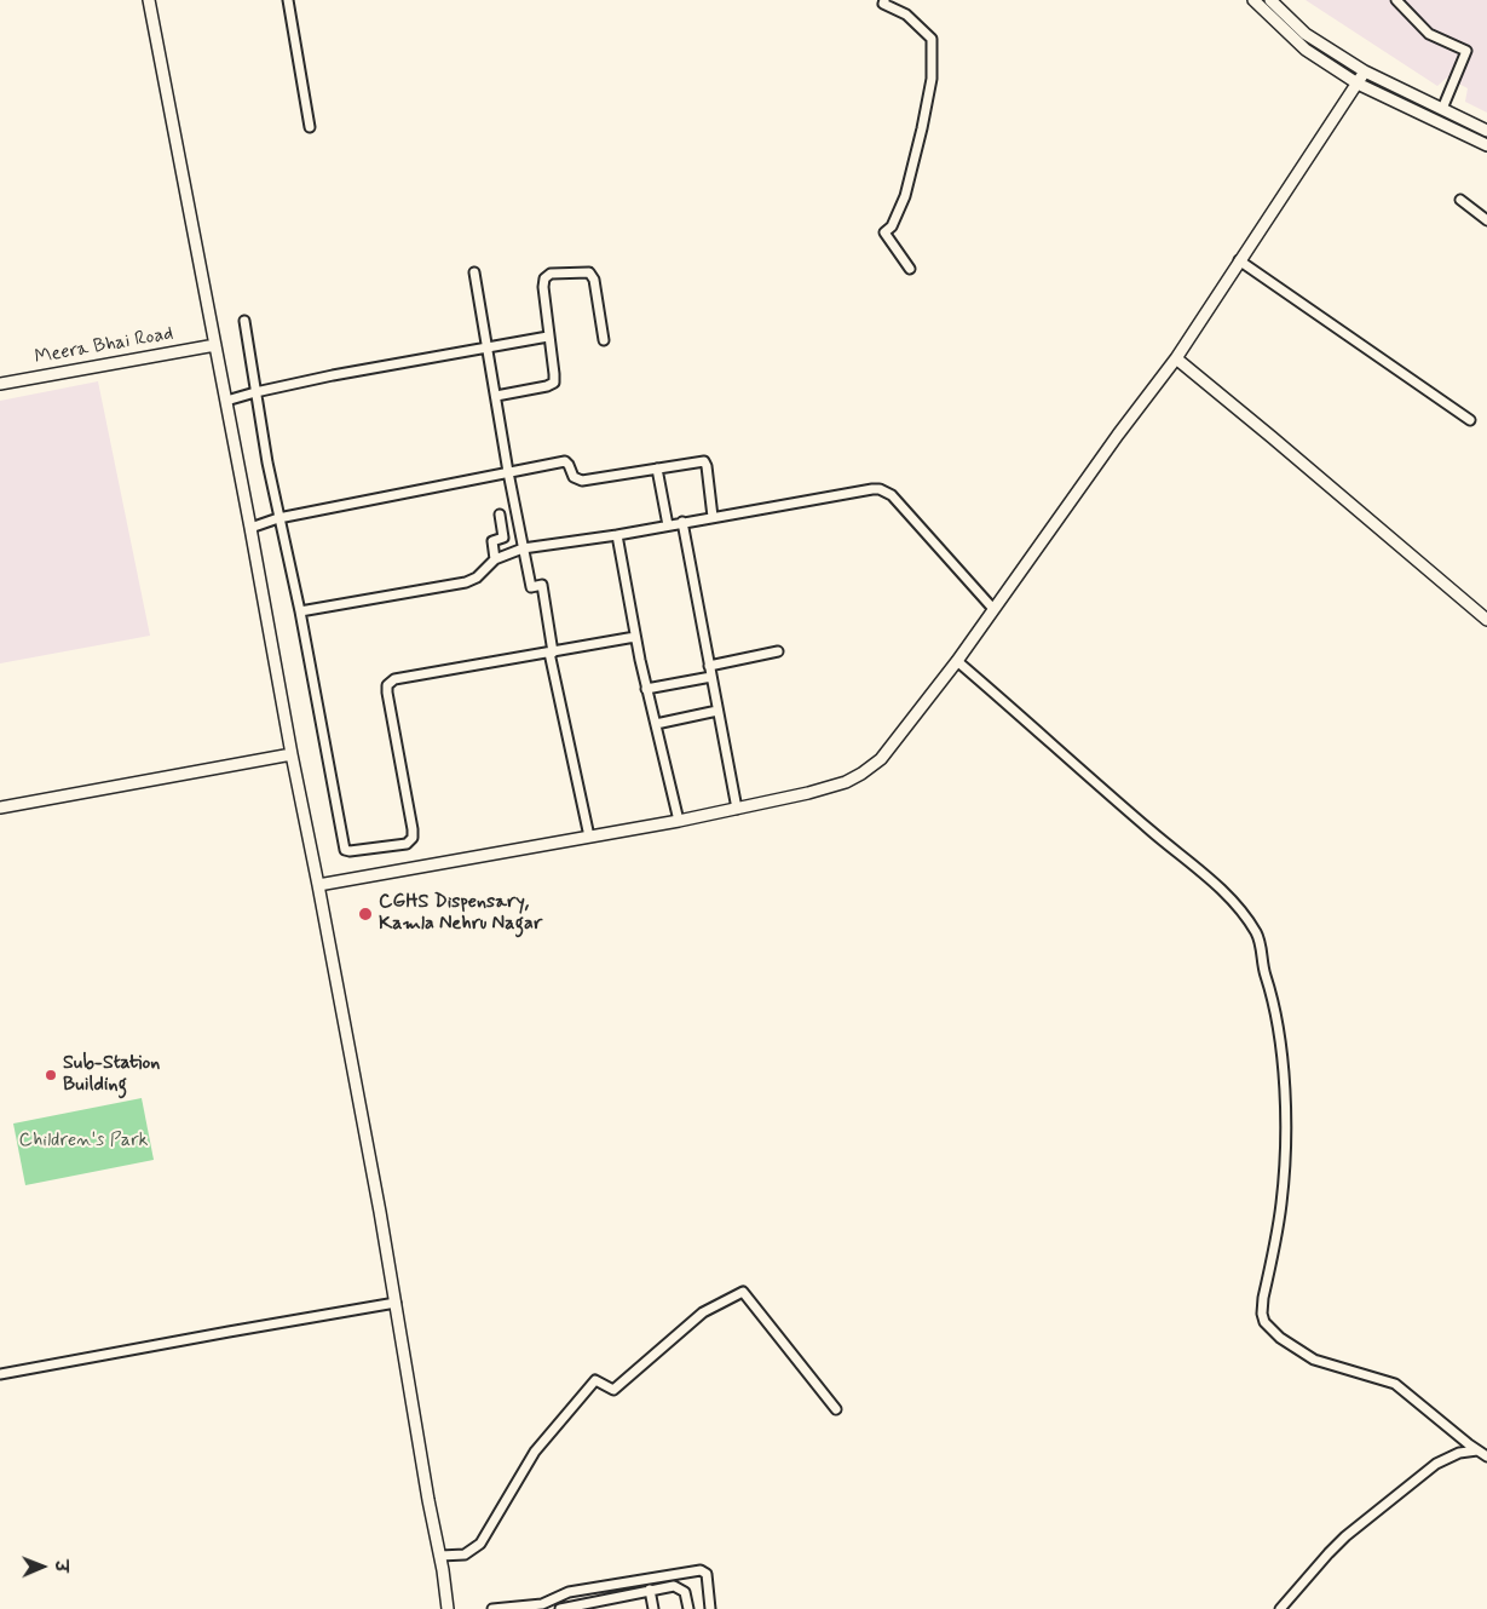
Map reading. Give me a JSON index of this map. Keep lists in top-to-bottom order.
{
  "streets": {
    "street": ["Meera Bhai Road"]
  },
  "parks": ["Children's Park"],
  "places": ["CGHS Dispensary, Kamla Nehru Nagar", "Sub-Station Building"],
  "north": "right"
}
